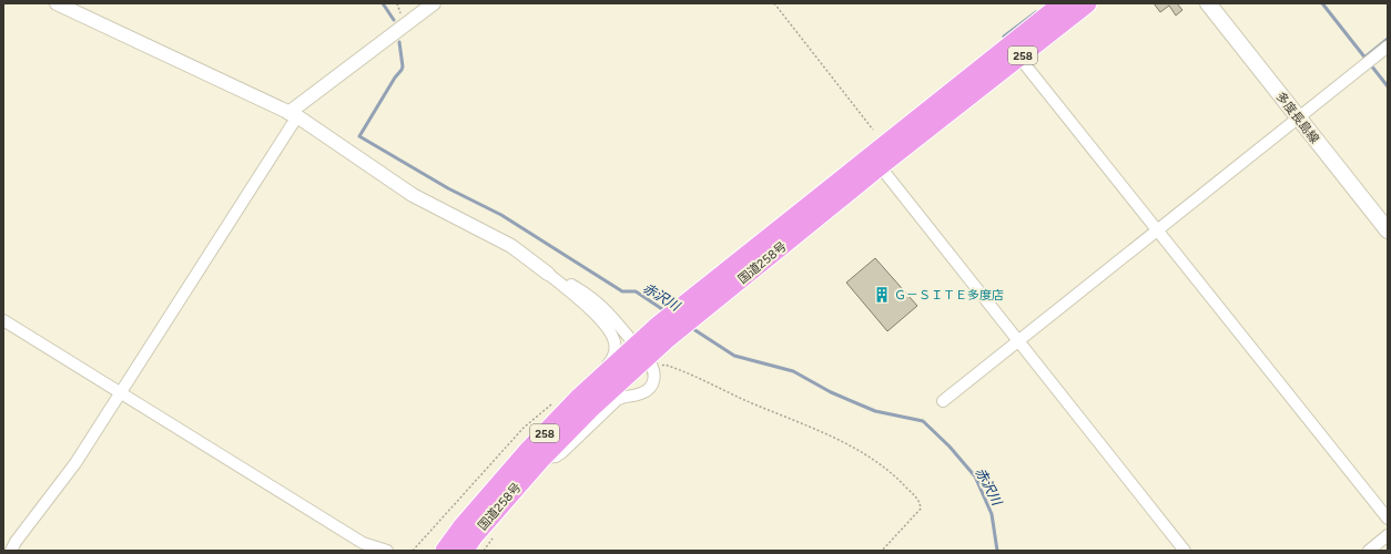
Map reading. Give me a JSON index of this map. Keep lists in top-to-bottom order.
{
  "streets": {
    "highway": ["258", "国道258号"],
    "main road": ["多度長島線"]
  },
  "water": ["赤沢川"],
  "places": {
    "building": ["Ｇ－ＳＩＴＥ多度店"]
  }
}
